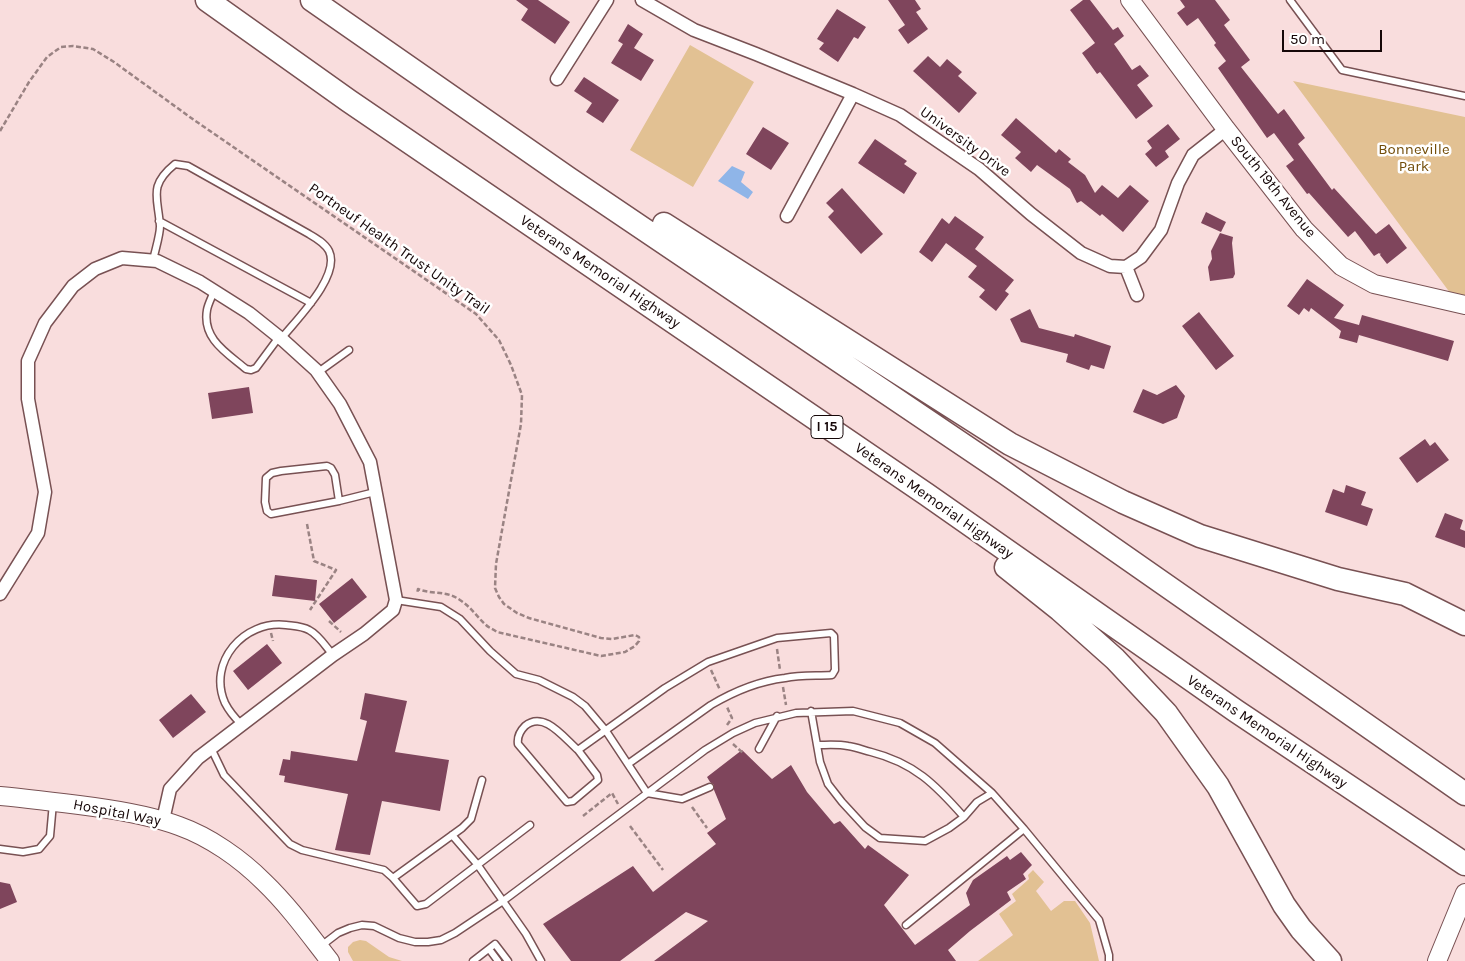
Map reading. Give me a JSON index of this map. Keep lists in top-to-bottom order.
{
  "streets": {
    "highway": ["Veterans Memorial Highway", "I 15"],
    "street": ["University Drive", "South 19th Avenue", "Hospital Way"],
    "path": ["Portneuf Health Trust Unity Trail"]
  },
  "parks": ["Bonneville Park"],
  "scale_bar": "50 m"
}
